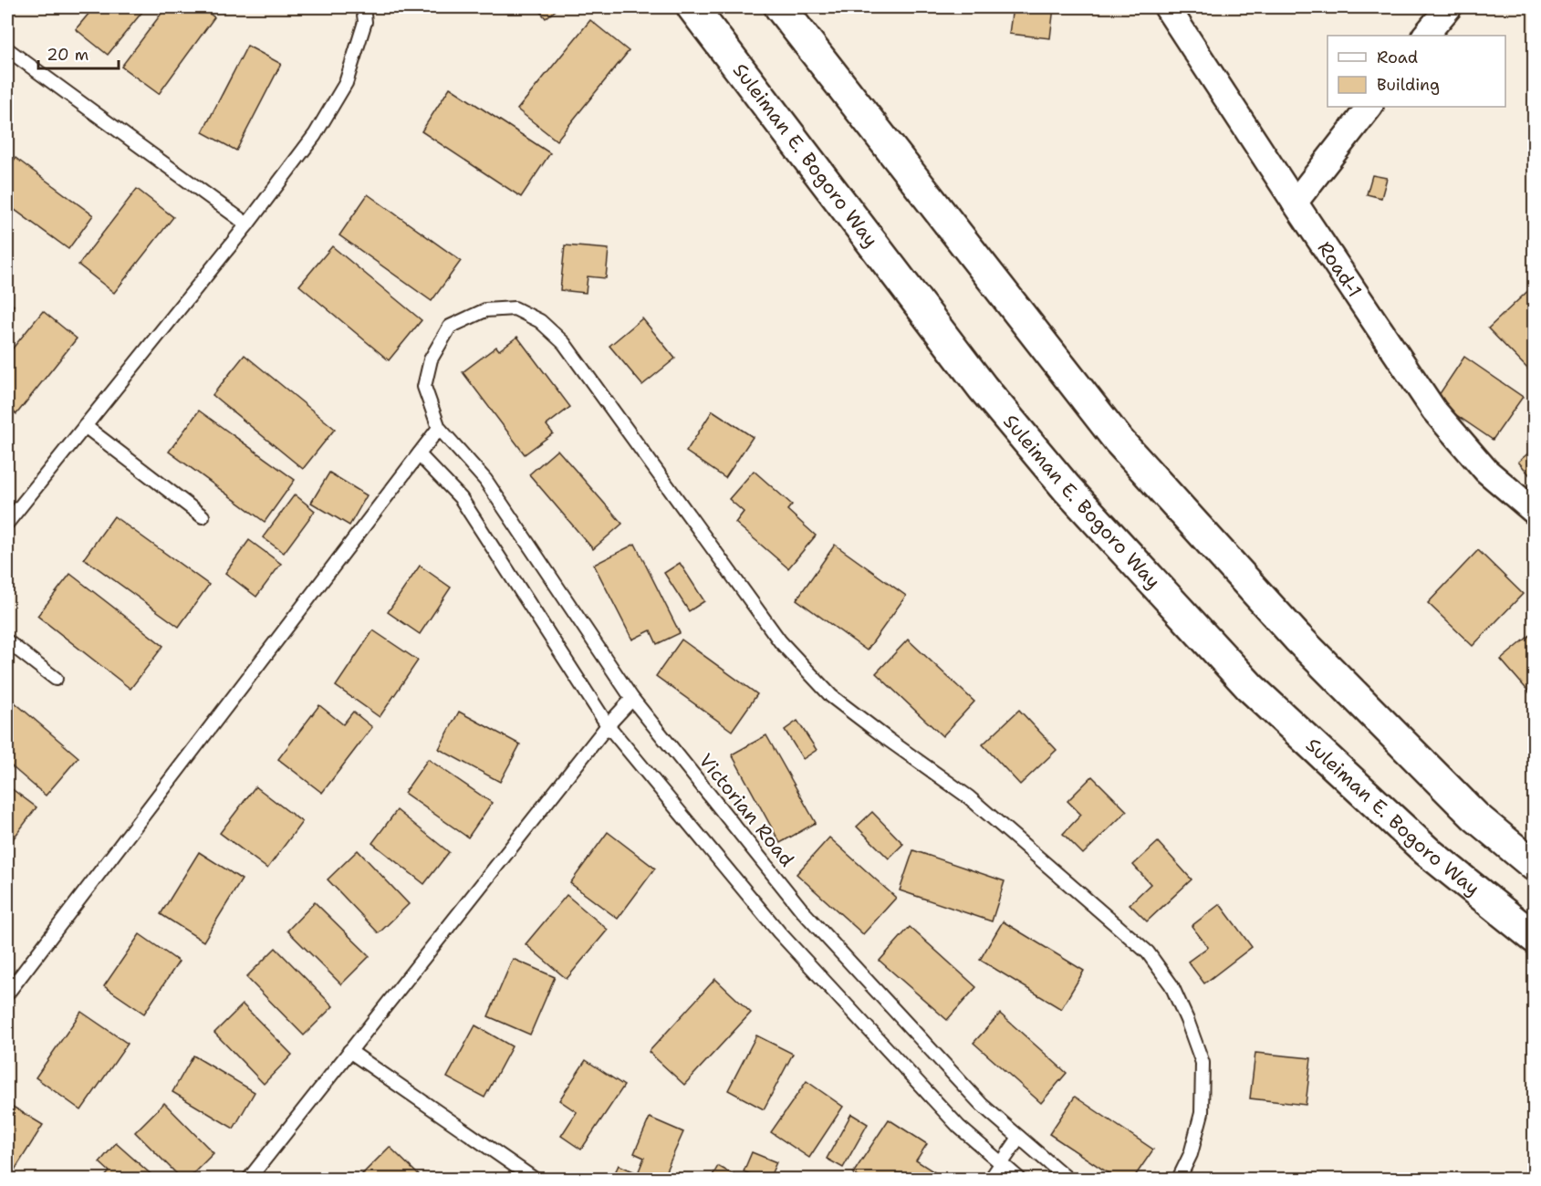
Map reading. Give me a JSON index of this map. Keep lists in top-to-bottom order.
{
  "streets": {
    "street": ["Suleiman E. Bogoro Way", "Road-1"],
    "lane": ["Victorian Road"]
  },
  "legend": ["Road", "Building"],
  "scale_bar": "20 m"
}
